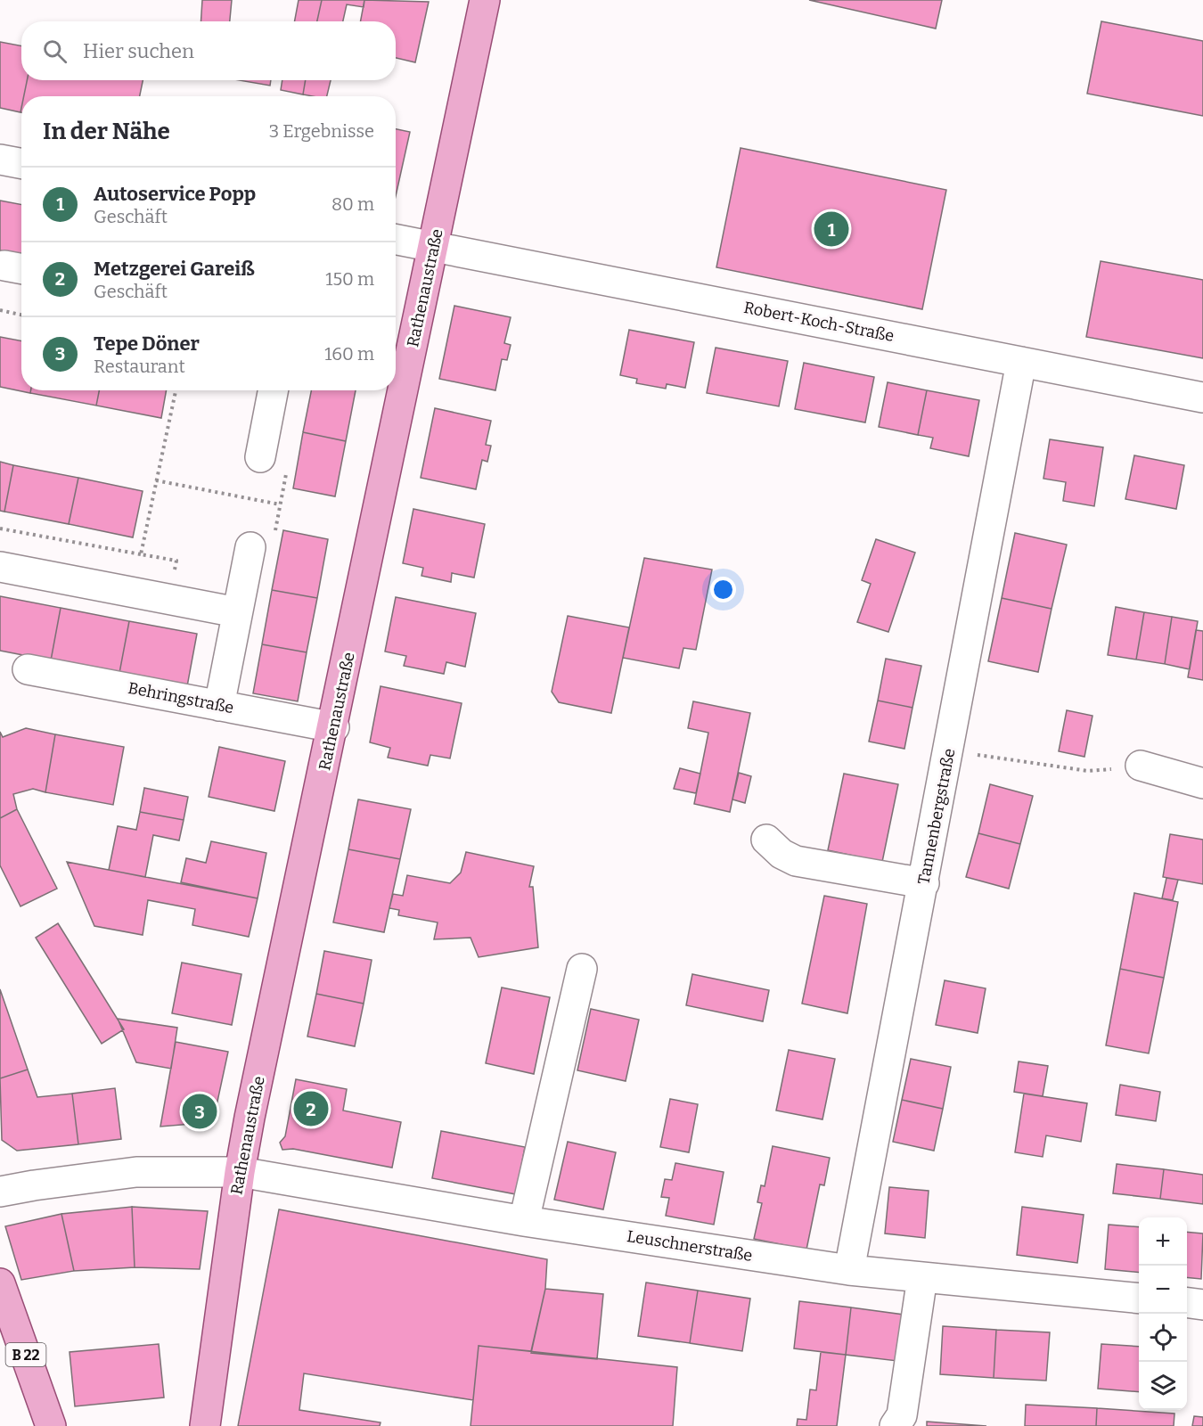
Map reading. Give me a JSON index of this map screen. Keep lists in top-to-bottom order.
{
  "streets": {
    "main road": ["Rathenaustraße", "B 22"],
    "street": [
      "Robert-Koch-Straße",
      "Behringstraße",
      "Tannenbergstraße",
      "Leuschnerstraße"
    ]
  },
  "crossings": [
    ["Rathenaustraße", "Robert-Koch-Straße"],
    ["Rathenaustraße", "Behringstraße"],
    ["Rathenaustraße", "Leuschnerstraße"],
    ["Robert-Koch-Straße", "Tannenbergstraße"],
    ["Tannenbergstraße", "Leuschnerstraße"]
  ],
  "page": {
    "search": "Hier suchen",
    "heading": ["In der Nähe", "3 Ergebnisse"],
    "list": [
      {
        "mark": "1",
        "name": "Autoservice Popp",
        "note": "Geschäft",
        "value": "80 m"
      },
      {
        "mark": "2",
        "name": "Metzgerei Gareiß",
        "note": "Geschäft",
        "value": "150 m"
      },
      {
        "mark": "3",
        "name": "Tepe Döner",
        "note": "Restaurant",
        "value": "160 m"
      }
    ],
    "pins": ["1", "2", "3"],
    "map_buttons": ["+", "−"]
  }
}
